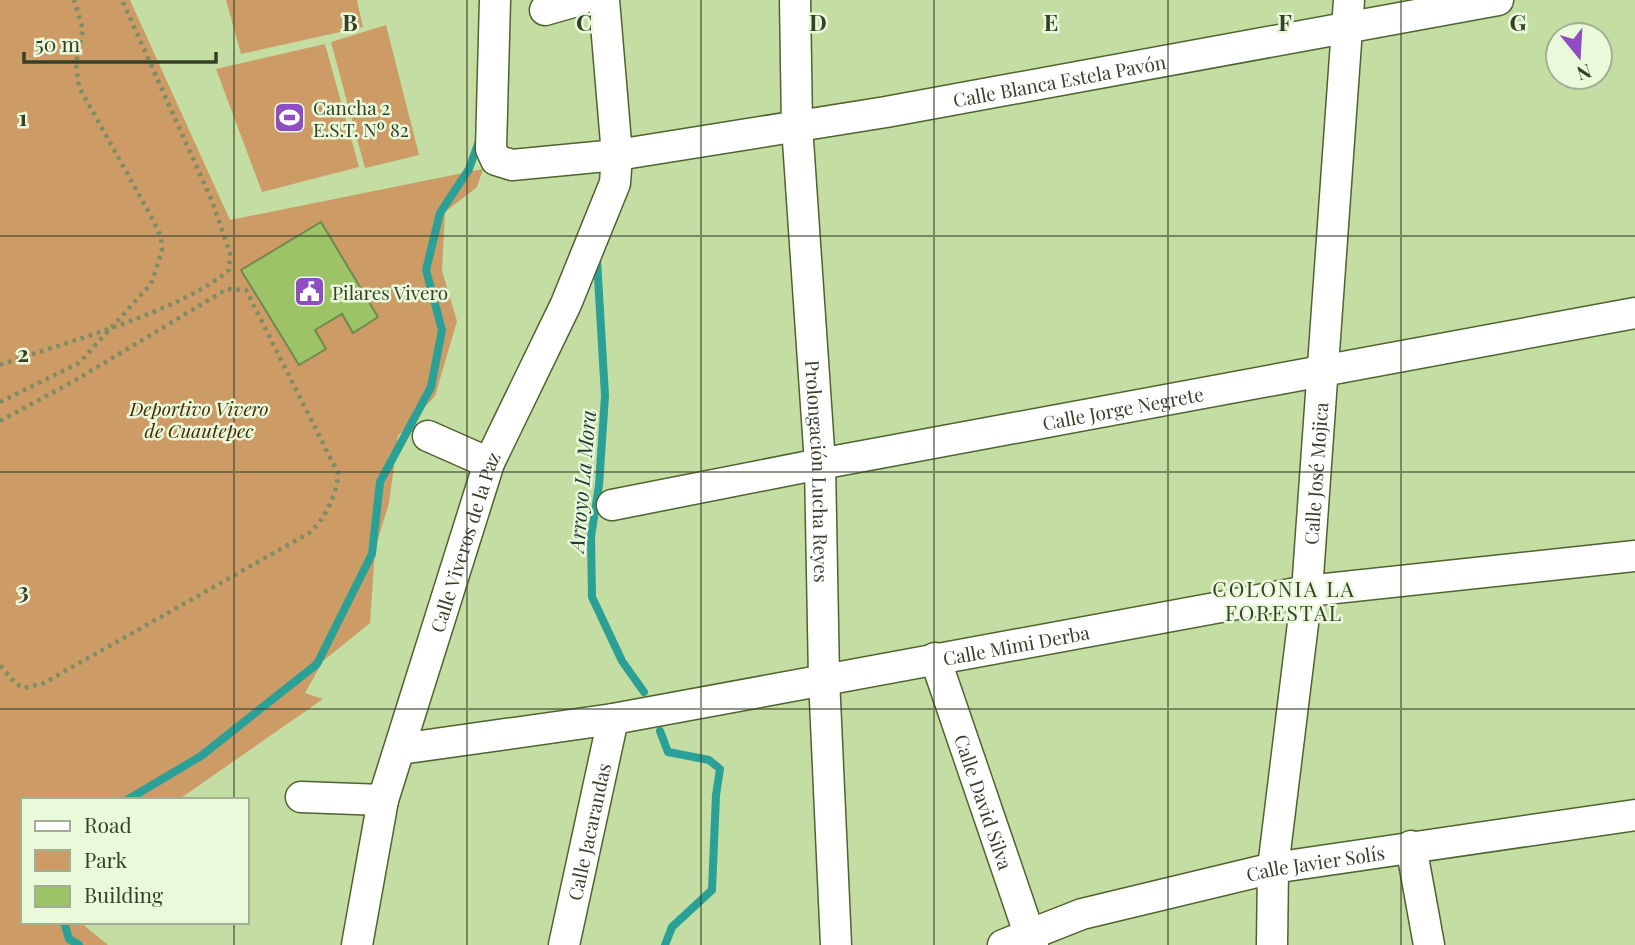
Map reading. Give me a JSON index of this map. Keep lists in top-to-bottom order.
{
  "streets": {
    "street": [
      "Calle Blanca Estela Pavón",
      "Calle Jorge Negrete",
      "Prolongación Lucha Reyes",
      "Calle José Mojica",
      "Calle Viveros de la Paz",
      "Calle Mimi Derba",
      "Calle David Silva",
      "Calle Jacarandas",
      "Calle Javier Solís"
    ]
  },
  "crossings": [
    ["Calle Blanca Estela Pavón", "Prolongación Lucha Reyes"],
    ["Calle Blanca Estela Pavón", "Calle José Mojica"],
    ["Calle Blanca Estela Pavón", "Calle Viveros de la Paz"],
    ["Calle Jorge Negrete", "Prolongación Lucha Reyes"],
    ["Calle Jorge Negrete", "Calle José Mojica"],
    ["Prolongación Lucha Reyes", "Calle Mimi Derba"],
    ["Calle José Mojica", "Calle Mimi Derba"],
    ["Calle José Mojica", "Calle Javier Solís"],
    ["Calle Viveros de la Paz", "Calle Mimi Derba"],
    ["Calle Mimi Derba", "Calle David Silva"],
    ["Calle Mimi Derba", "Calle Jacarandas"],
    ["Calle David Silva", "Calle Javier Solís"]
  ],
  "districts": ["COLONIA LA FORESTAL"],
  "water": ["Arroyo La Mora"],
  "parks": ["Deportivo Vivero de Cuautepec"],
  "places": {
    "sports": ["Cancha 2 E.S.T. Nº 82"],
    "public building": ["Pilares Vivero"]
  },
  "legend": ["Road", "Park", "Building"],
  "scale_bar": "50 m",
  "north": "bottom",
  "grid": {
    "columns": [
      "B",
      "C",
      "D",
      "E",
      "F",
      "G"
    ],
    "rows": ["1", "2", "3"]
  }
}
